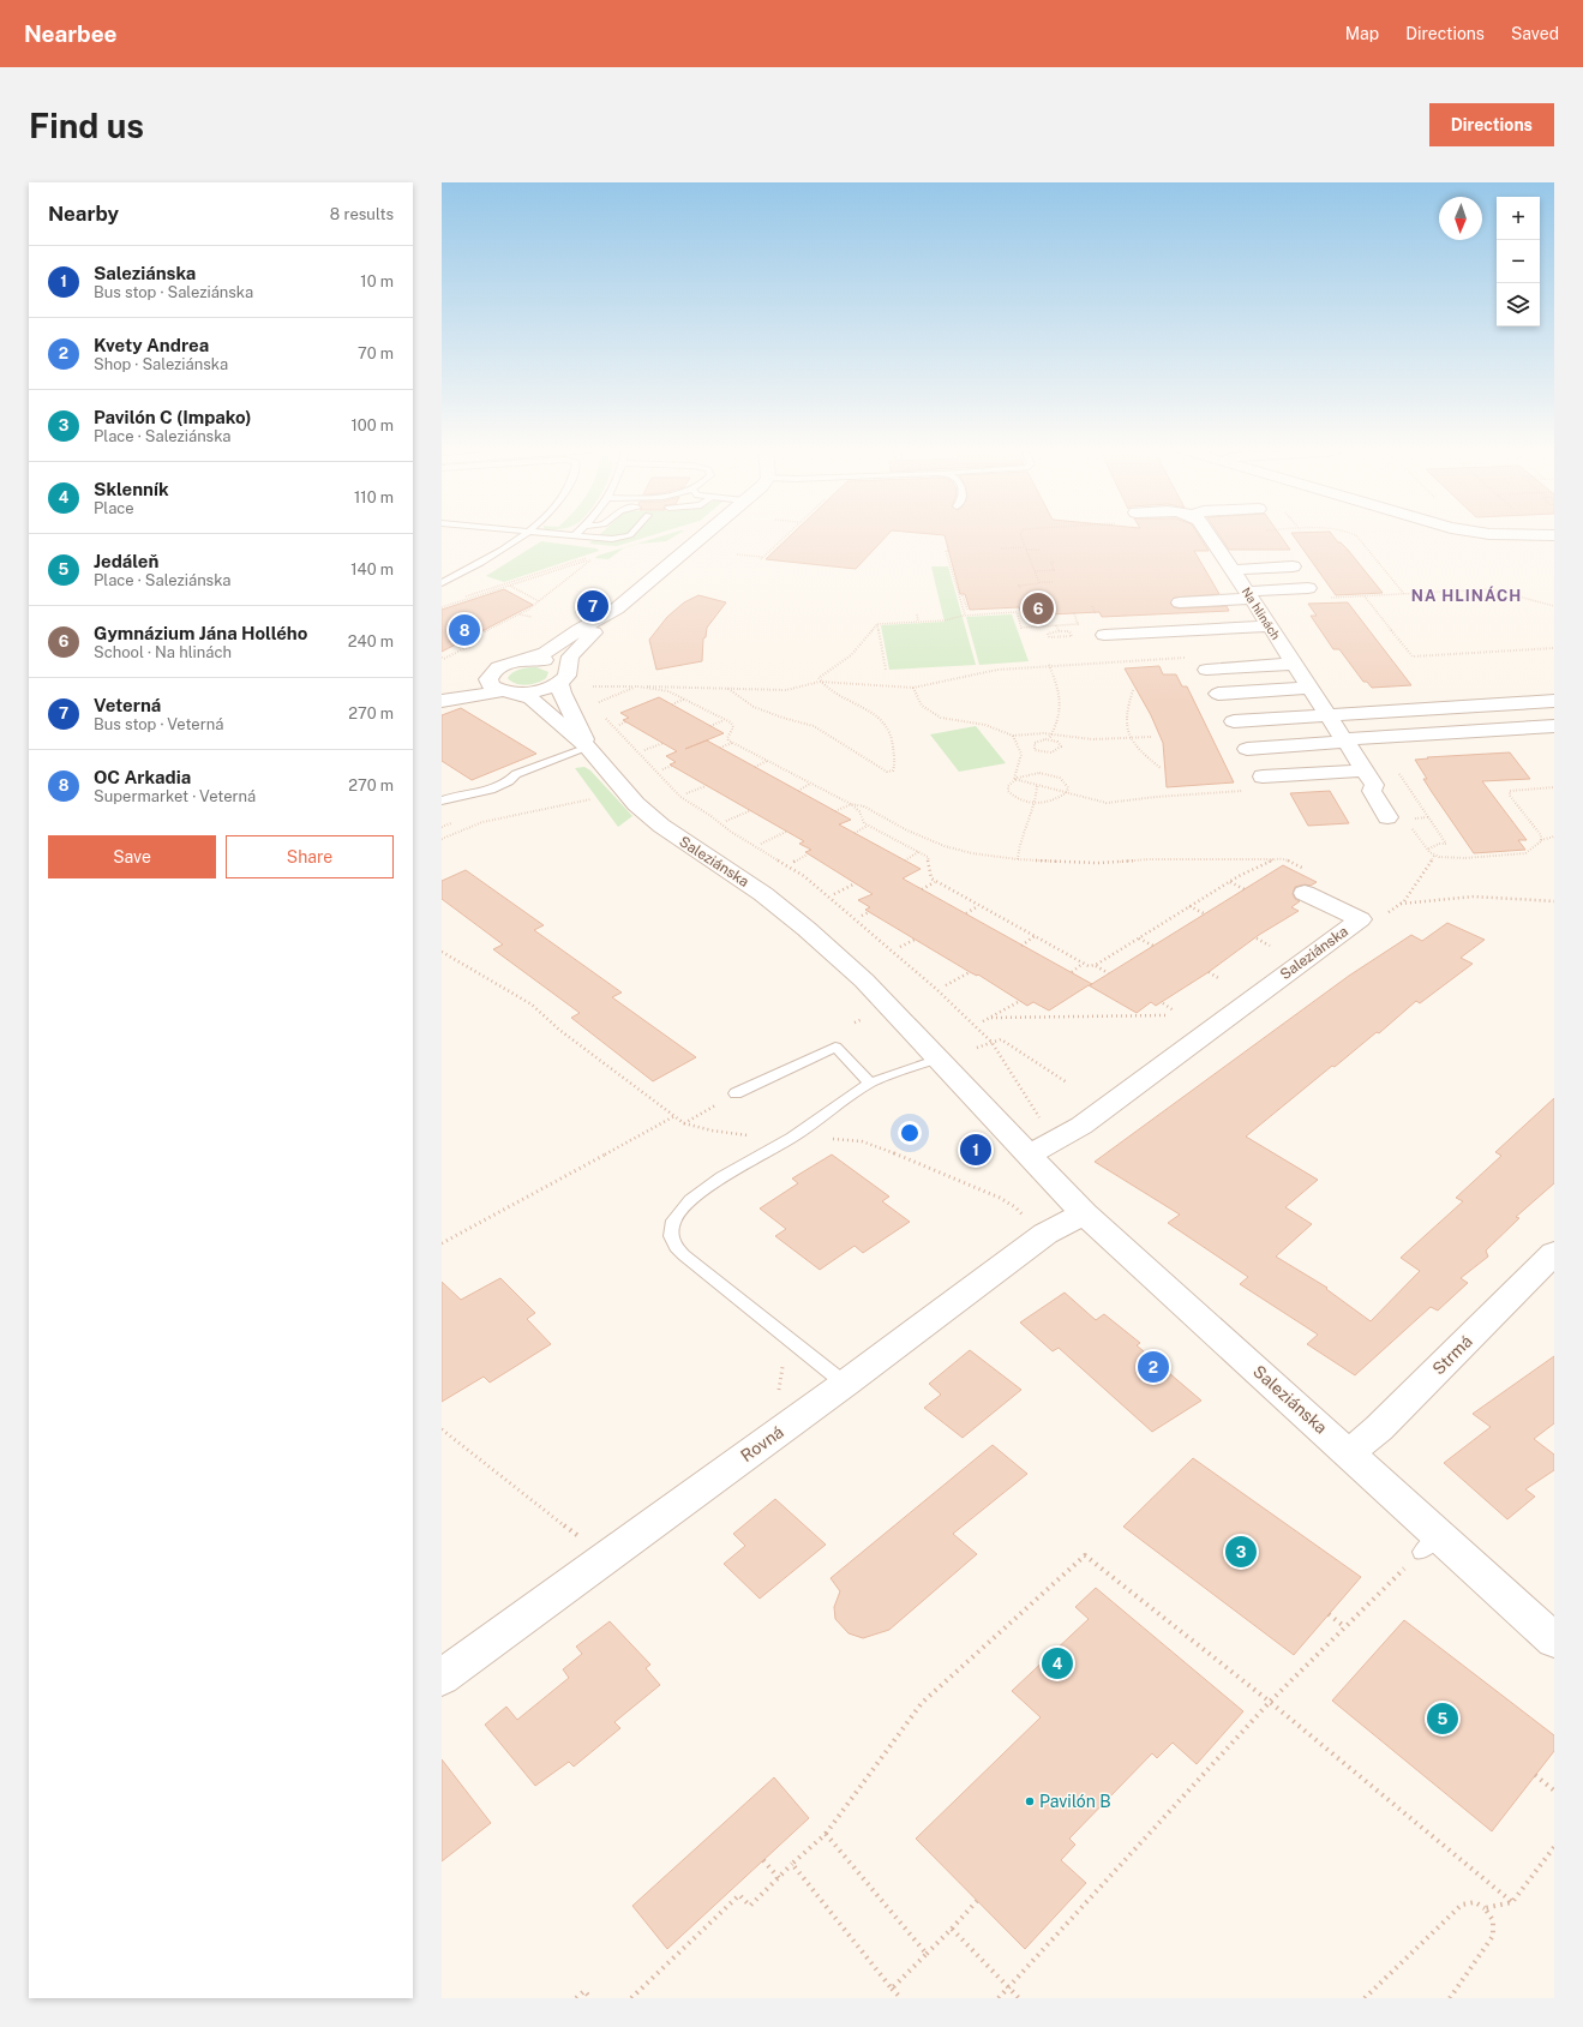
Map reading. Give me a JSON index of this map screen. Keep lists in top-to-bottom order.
{
  "streets": {
    "street": [
      "Na hlinách",
      "Saleziánska",
      "Strmá",
      "Rovná"
    ]
  },
  "crossings": [
    ["Saleziánska", "Strmá"],
    ["Saleziánska", "Rovná"]
  ],
  "districts": ["NA HLINÁCH"],
  "places": ["Pavilón B"],
  "north": "bottom",
  "page": {
    "header": "Nearbee",
    "nav": ["Map", "Directions", "Saved"],
    "buttons": [
      "Directions",
      ["Save", "Share"]
    ],
    "title": "Find us",
    "heading": ["Nearby", "8 results"],
    "map_buttons": ["+", "−"],
    "list": [
      {
        "mark": "1",
        "name": "Saleziánska",
        "note": "Bus stop · Saleziánska",
        "value": "10 m"
      },
      {
        "mark": "2",
        "name": "Kvety Andrea",
        "note": "Shop · Saleziánska",
        "value": "70 m"
      },
      {
        "mark": "3",
        "name": "Pavilón C (Impako)",
        "note": "Place · Saleziánska",
        "value": "100 m"
      },
      {
        "mark": "4",
        "name": "Sklenník",
        "note": "Place",
        "value": "110 m"
      },
      {
        "mark": "5",
        "name": "Jedáleň",
        "note": "Place · Saleziánska",
        "value": "140 m"
      },
      {
        "mark": "6",
        "name": "Gymnázium Jána Hollého",
        "note": "School · Na hlinách",
        "value": "240 m"
      },
      {
        "mark": "7",
        "name": "Veterná",
        "note": "Bus stop · Veterná",
        "value": "270 m"
      },
      {
        "mark": "8",
        "name": "OC Arkadia",
        "note": "Supermarket · Veterná",
        "value": "270 m"
      }
    ],
    "pins": [
      "7",
      "6",
      "8",
      "1",
      "2",
      "3",
      "4",
      "5"
    ]
  }
}
